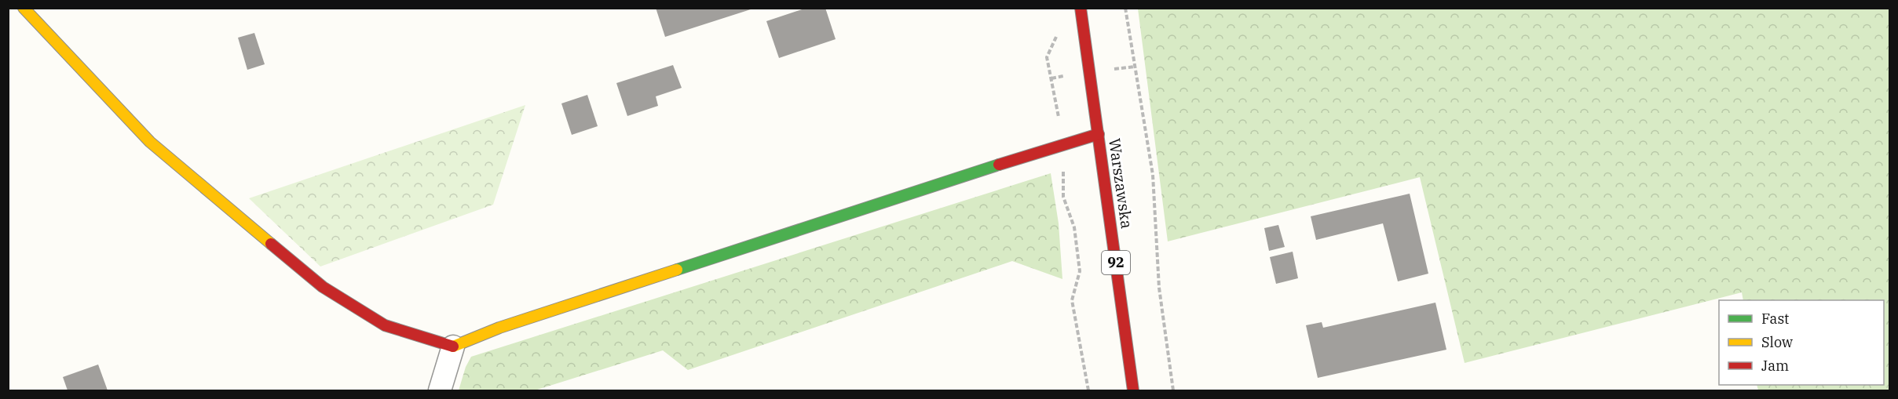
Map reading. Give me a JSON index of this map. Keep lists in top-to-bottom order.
{
  "streets": {
    "street": ["Warszawska", "92"]
  },
  "legend": ["Fast", "Slow", "Jam"]
}
